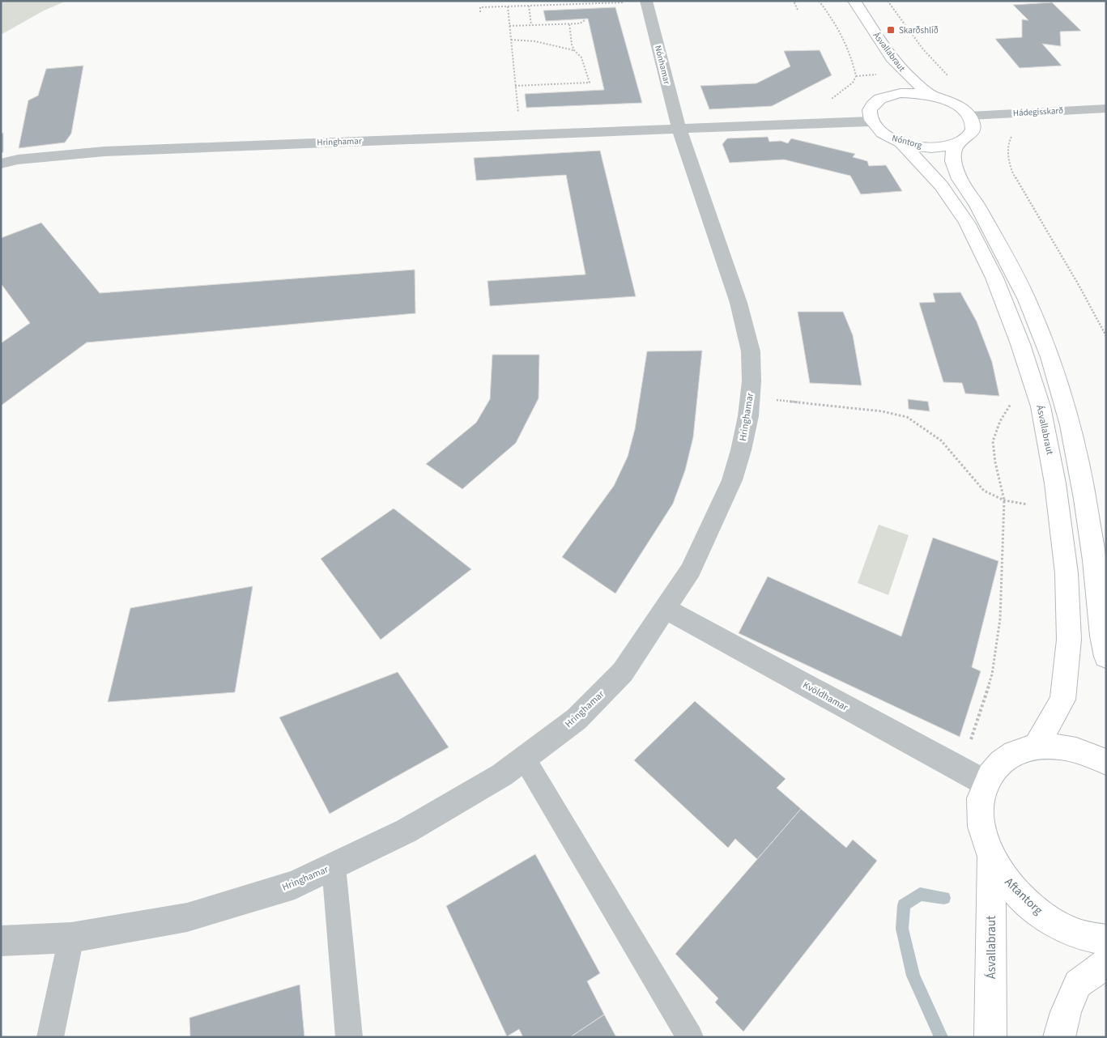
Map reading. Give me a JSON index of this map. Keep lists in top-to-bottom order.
{
  "streets": {
    "main road": ["Ásvallabraut", "Nóntorg", "Aftantorg"],
    "street": [
      "Nónhamar",
      "Hádegisskarð",
      "Hringhamar",
      "Kvöldhamar"
    ]
  },
  "crossings": [
    ["Ásvallabraut", "Nóntorg"],
    ["Ásvallabraut", "Aftantorg"],
    ["Nónhamar", "Hringhamar"],
    ["Hringhamar", "Nóntorg"],
    ["Hringhamar", "Kvöldhamar"],
    ["Kvöldhamar", "Aftantorg"]
  ],
  "places": {
    "transit": ["Skarðshlíð"]
  }
}
